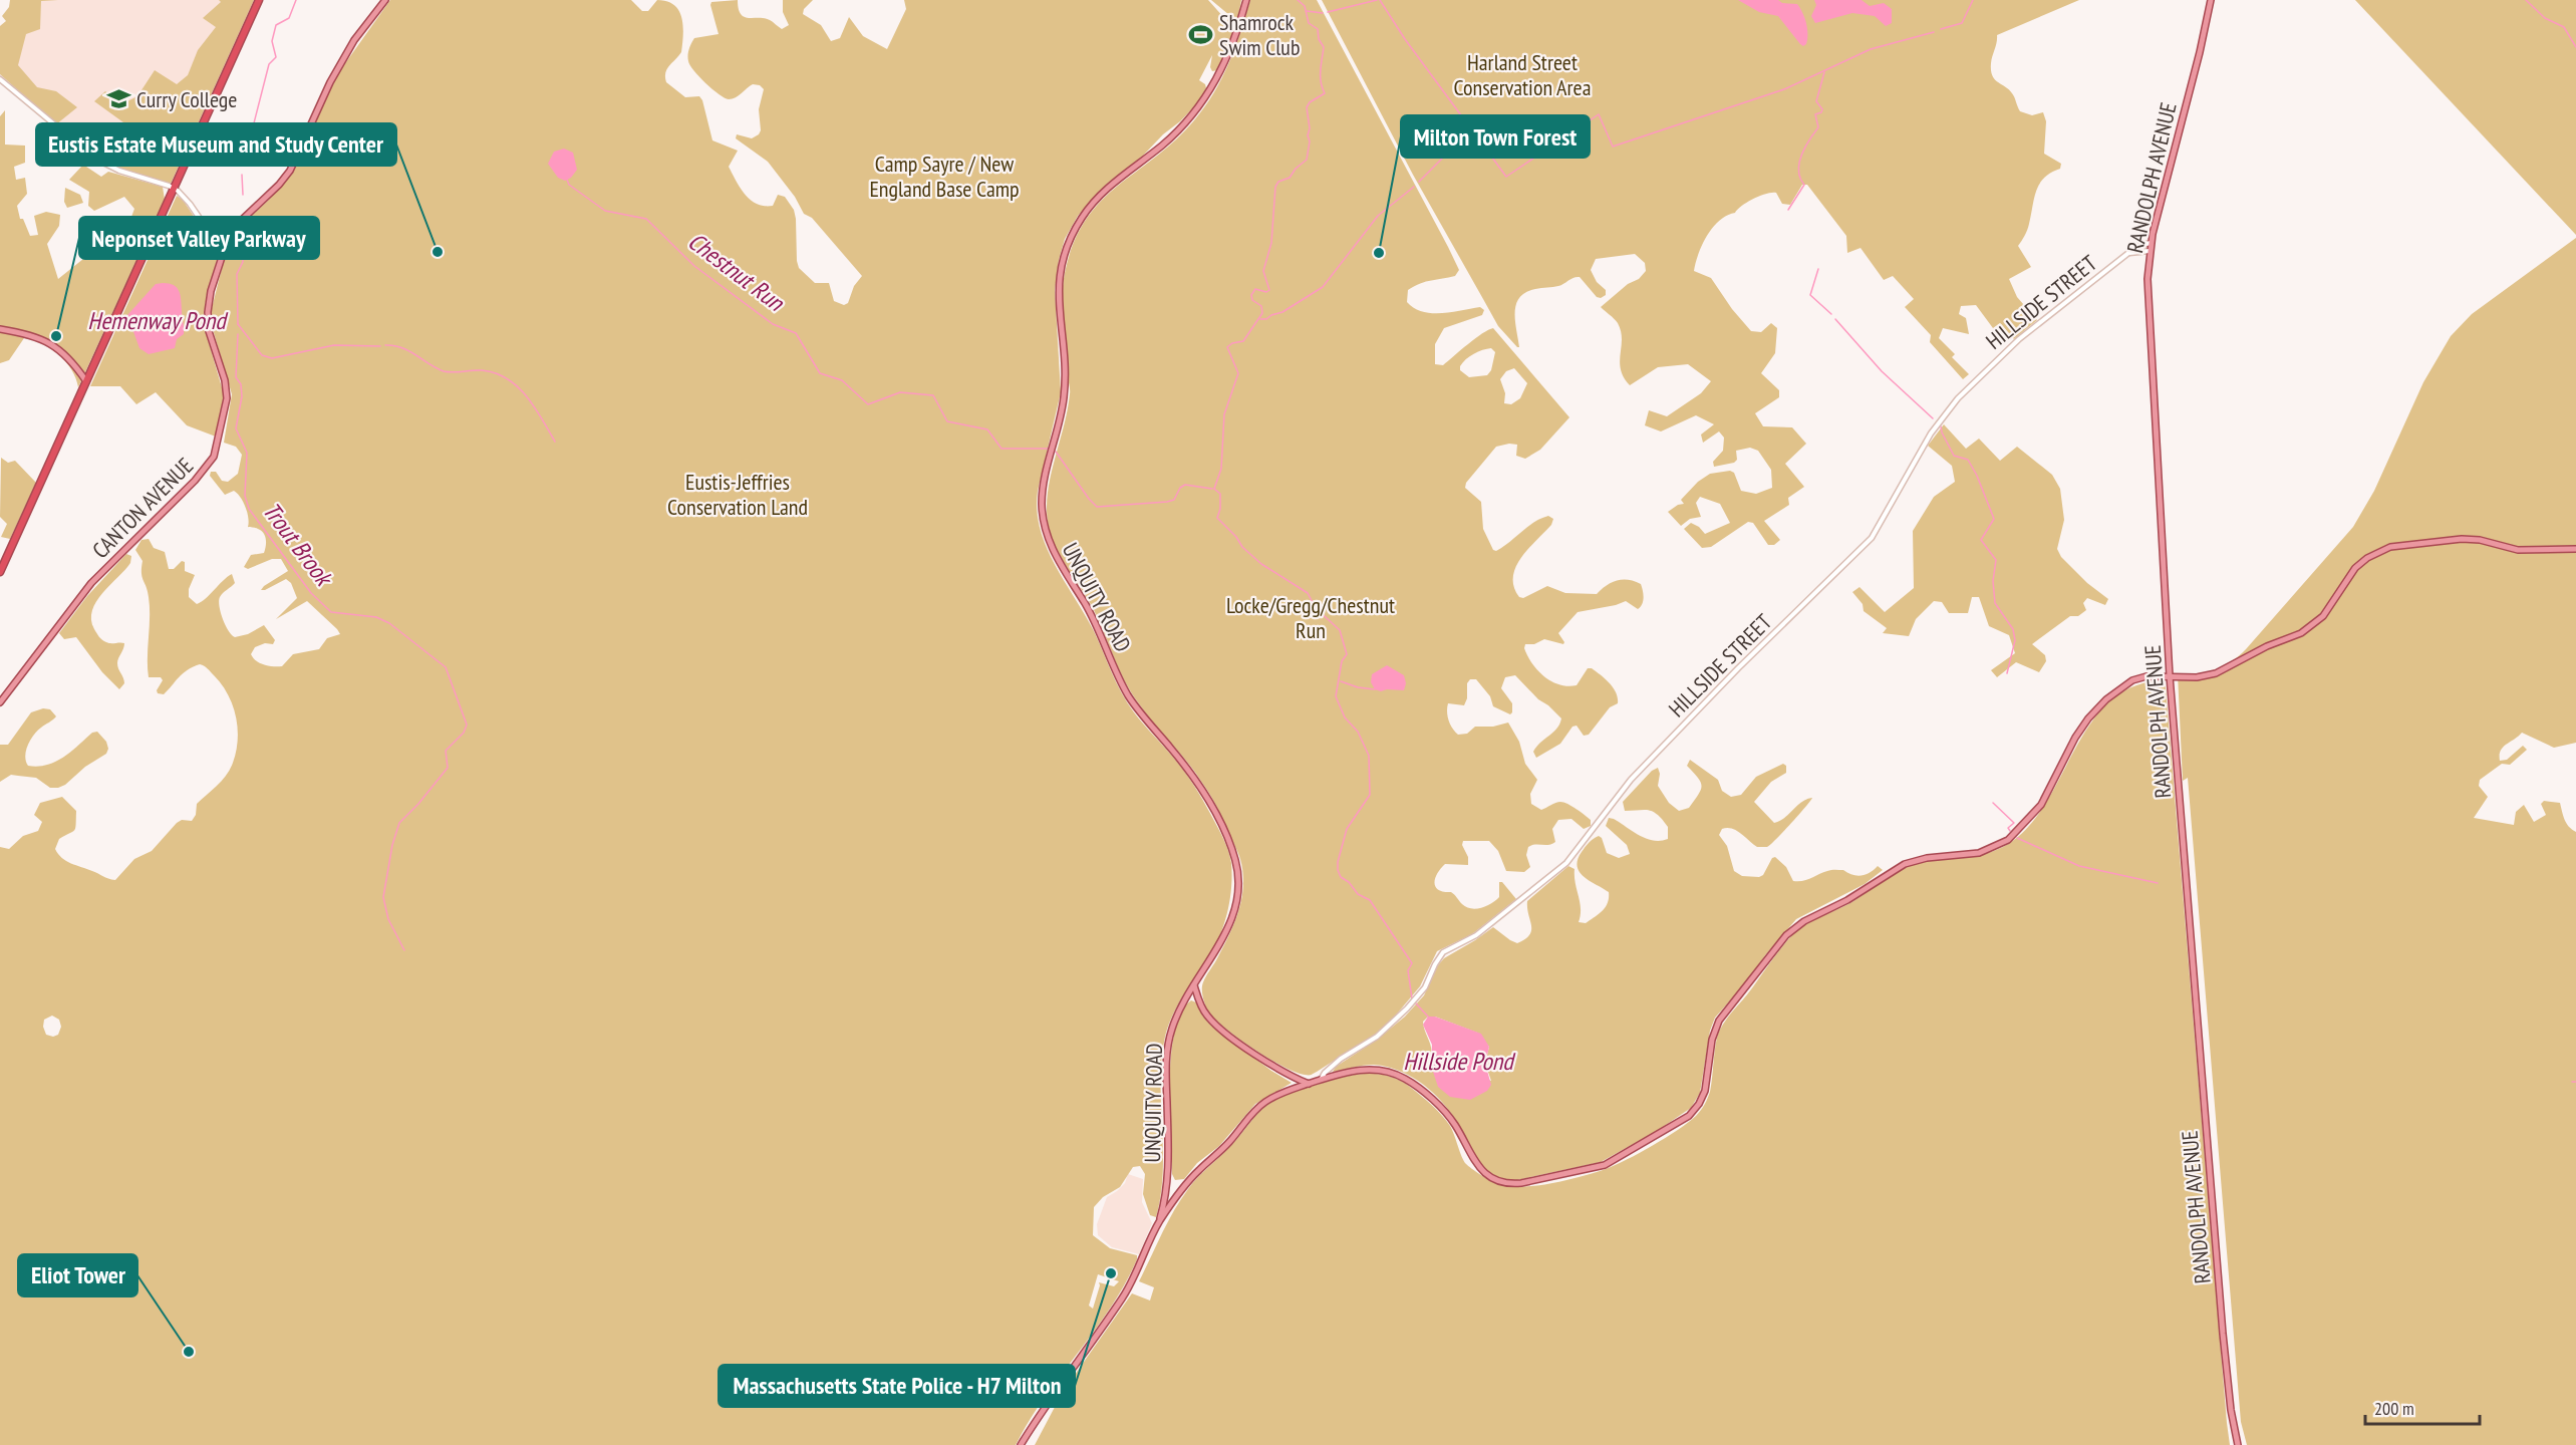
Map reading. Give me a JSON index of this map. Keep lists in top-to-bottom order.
{
  "streets": {
    "main road": ["RANDOLPH AVENUE", "CANTON AVENUE", "UNQUITY ROAD"],
    "street": ["HILLSIDE STREET"]
  },
  "crossings": [
    ["RANDOLPH AVENUE", "HILLSIDE STREET"]
  ],
  "water": [
    "Chestnut Run",
    "Hemenway Pond",
    "Trout Brook",
    "Hillside Pond"
  ],
  "parks": [
    "Harland Street Conservation Area",
    "Camp Sayre / New England Base Camp",
    "Eustis-Jeffries Conservation Land",
    "Locke/Gregg/Chestnut Run"
  ],
  "places": {
    "sports": ["Shamrock Swim Club"],
    "school or university": ["Curry College"],
    "other": [
      "Eustis Estate Museum and Study Center",
      "Milton Town Forest",
      "Neponset Valley Parkway",
      "Massachusetts State Police - H7 Milton",
      "Eliot Tower"
    ]
  },
  "scale_bar": "200 m"
}
